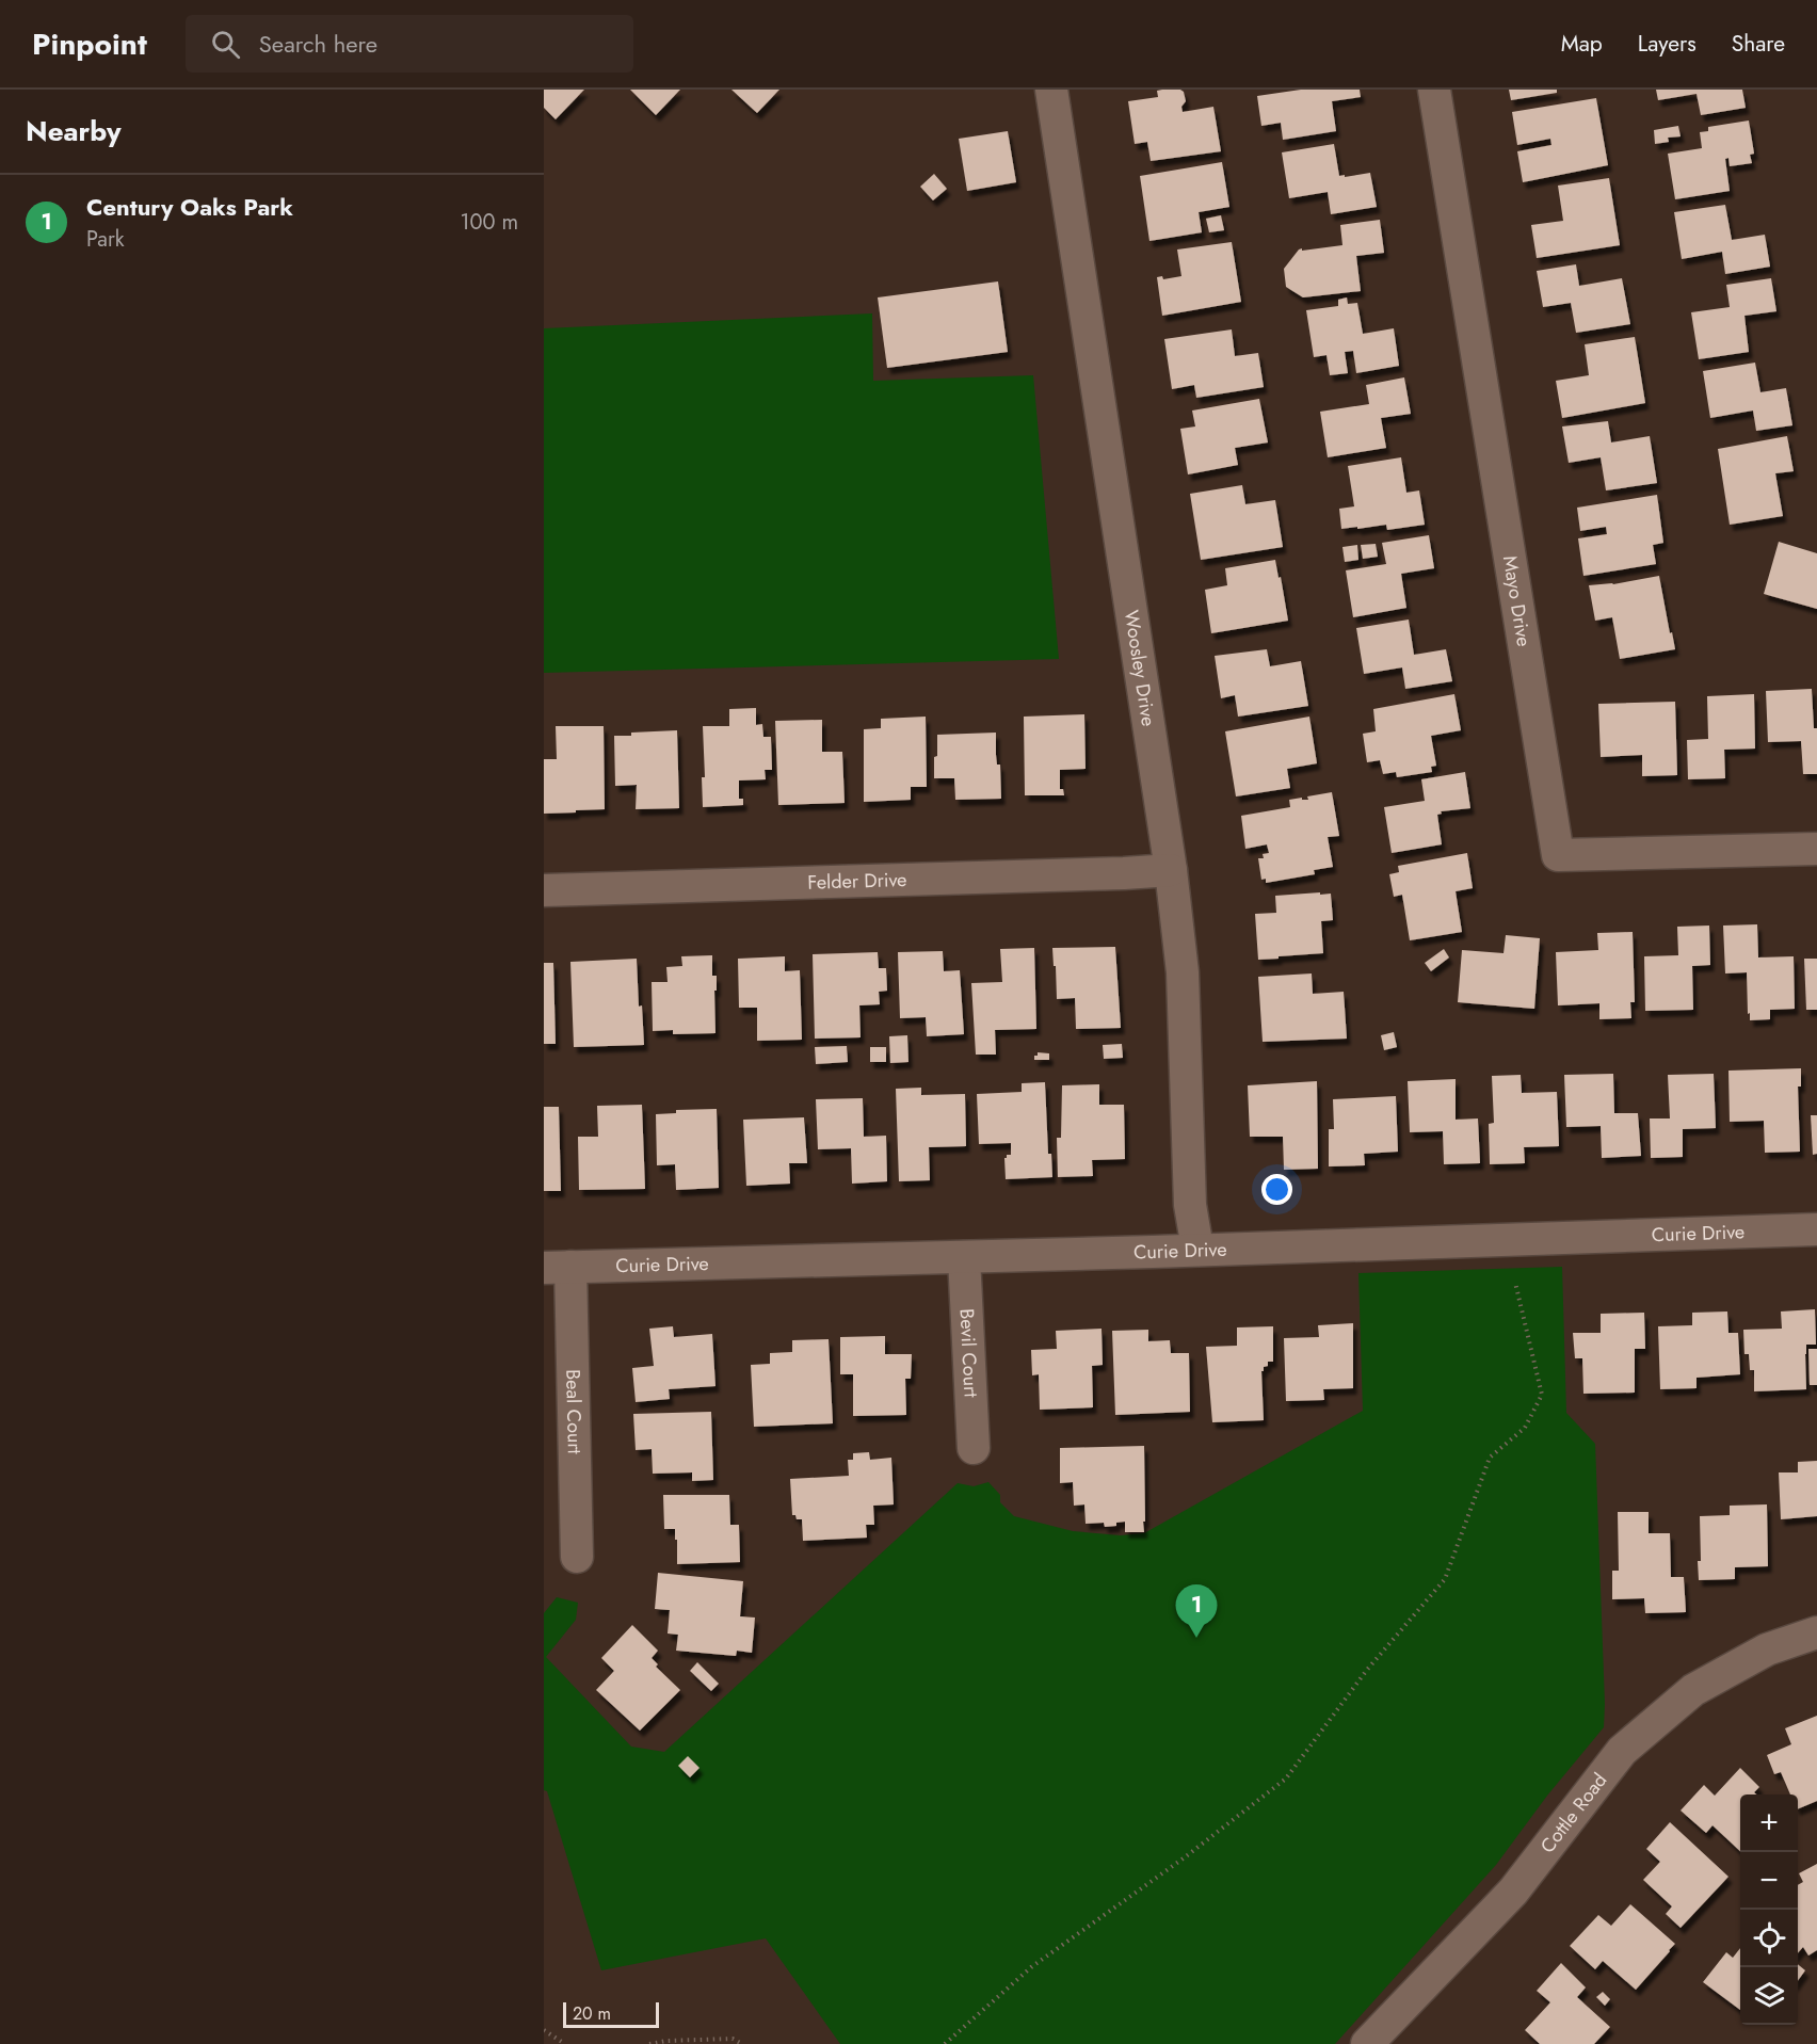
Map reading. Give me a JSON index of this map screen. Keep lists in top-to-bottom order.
{
  "streets": {
    "street": [
      "Mayo Drive",
      "Woosley Drive",
      "Felder Drive",
      "Curie Drive",
      "Bevil Court",
      "Beal Court",
      "Cottle Road"
    ]
  },
  "crossings": [
    ["Woosley Drive", "Felder Drive"],
    ["Woosley Drive", "Curie Drive"],
    ["Curie Drive", "Bevil Court"],
    ["Curie Drive", "Beal Court"]
  ],
  "scale_bar": "20 m",
  "page": {
    "header": "Pinpoint",
    "search": "Search here",
    "nav": ["Map", "Layers", "Share"],
    "heading": "Nearby",
    "list": [
      {
        "mark": "1",
        "name": "Century Oaks Park",
        "note": "Park",
        "value": "100 m"
      }
    ],
    "pins": "1",
    "map_buttons": ["+", "−"],
    "scale": "20 m"
  }
}
